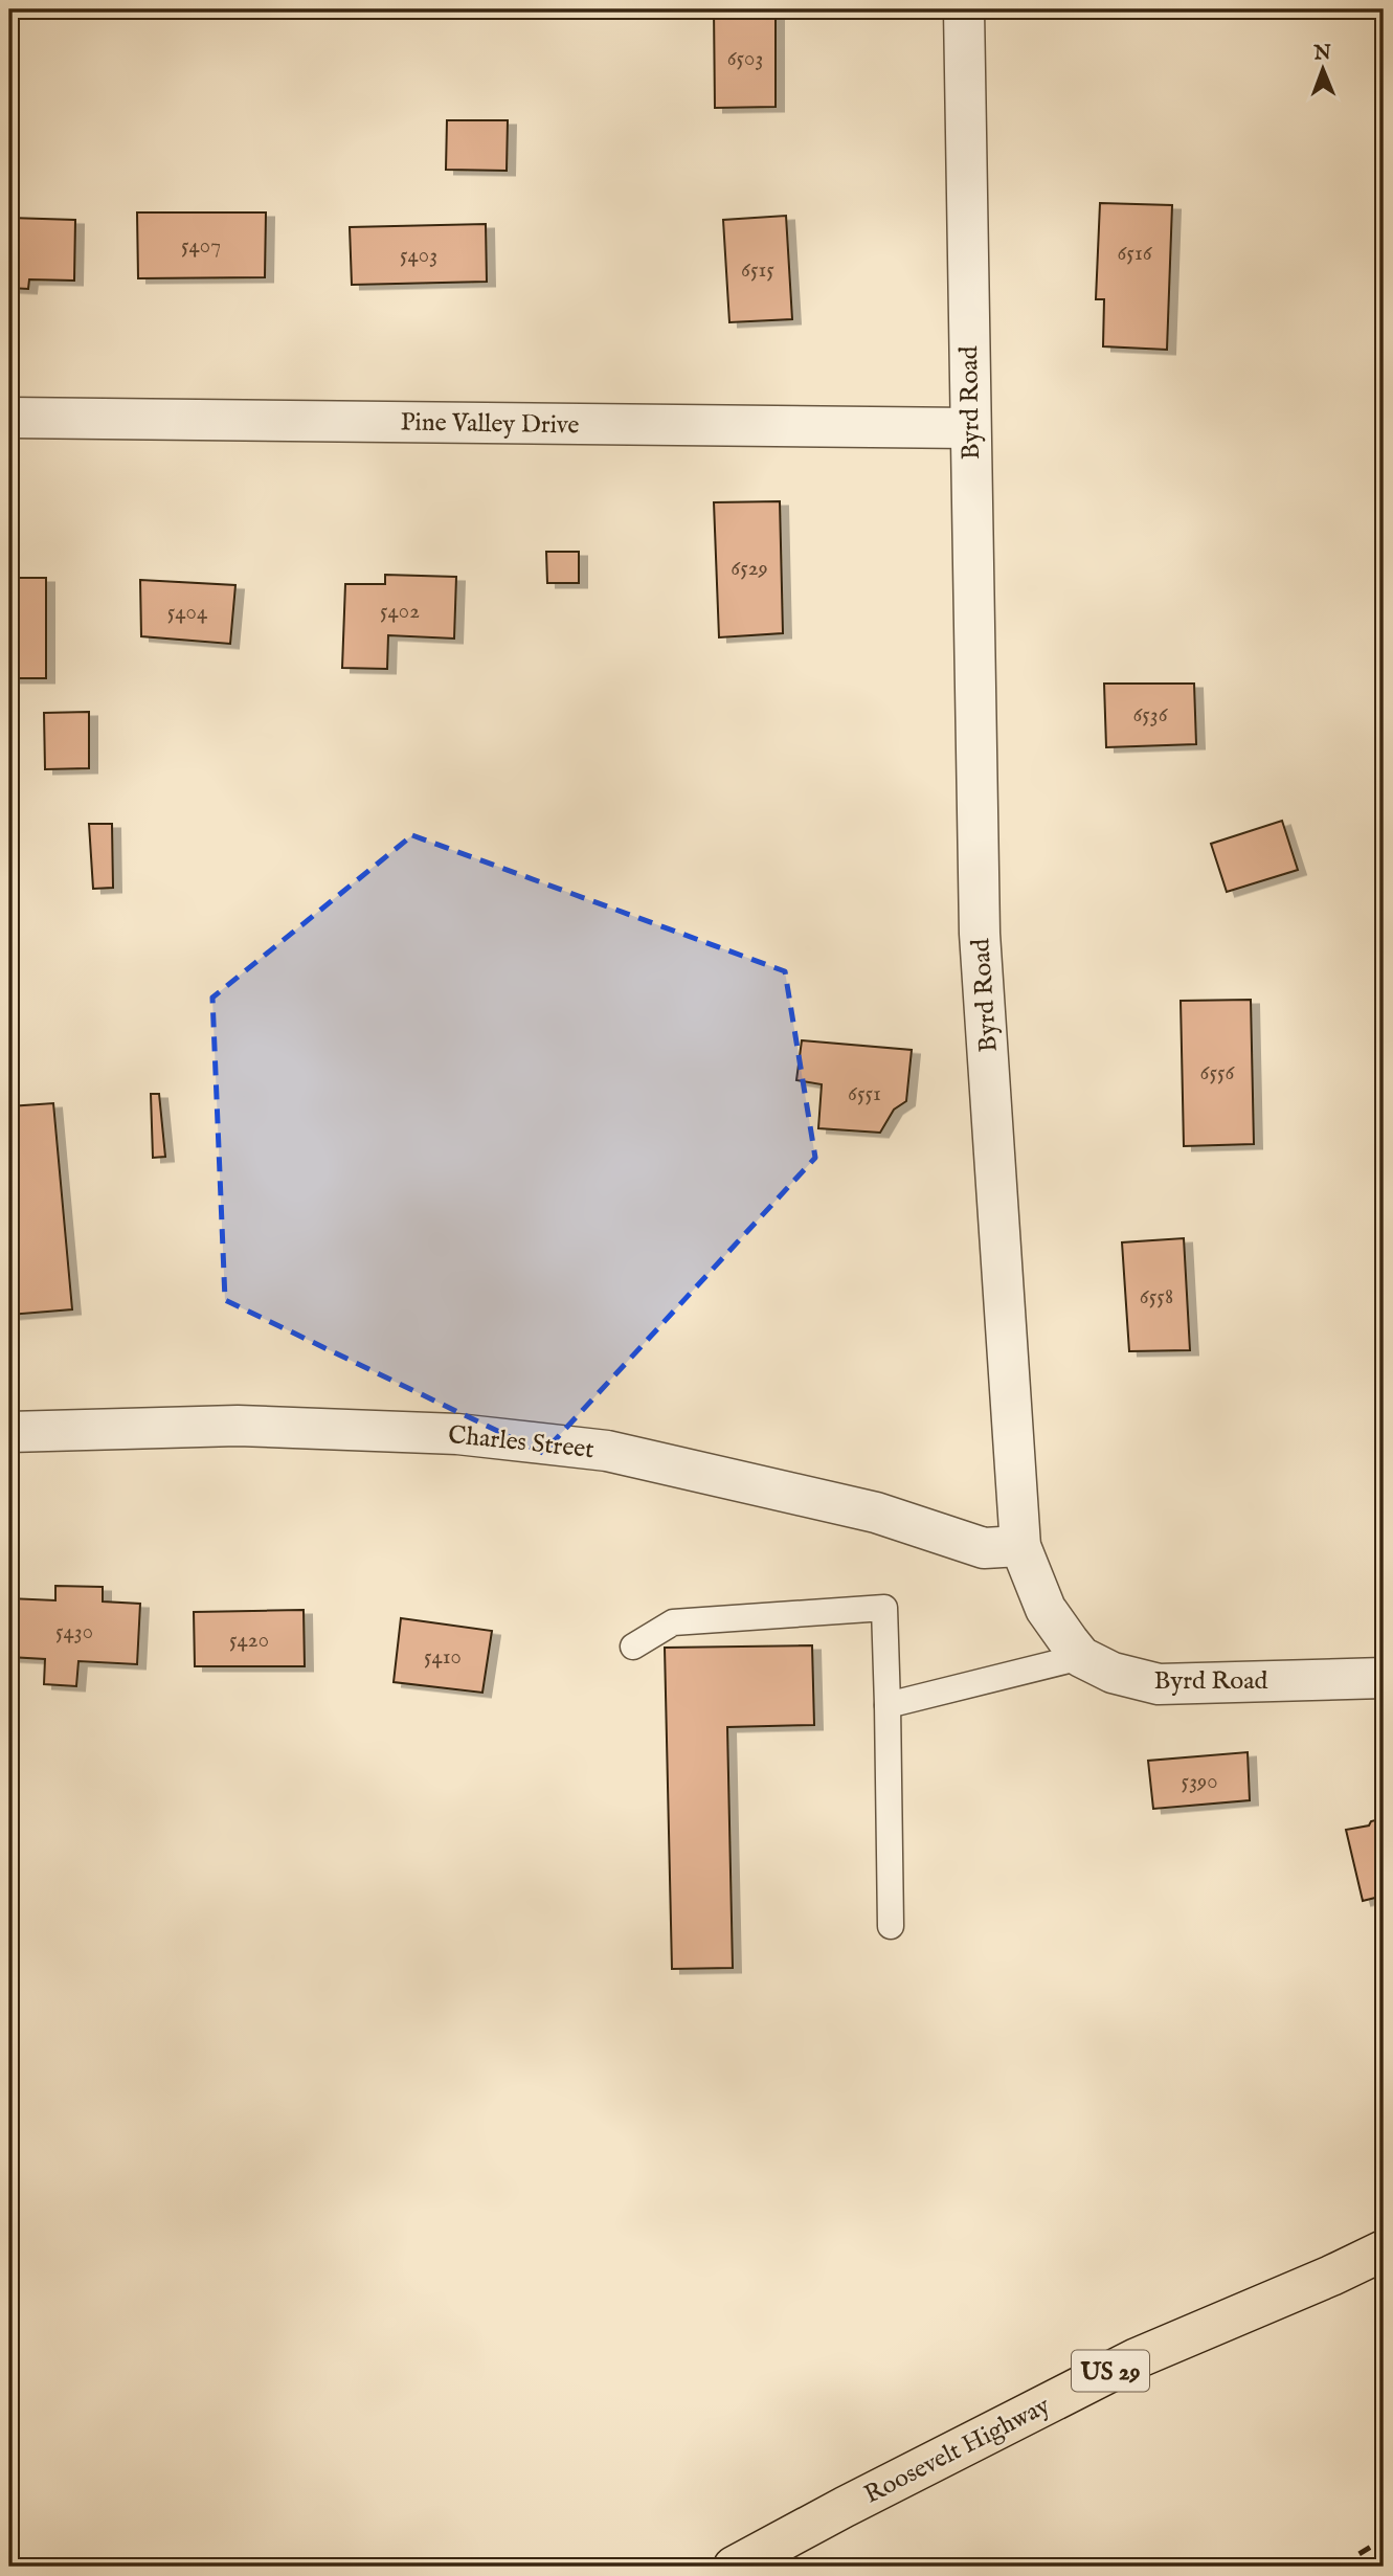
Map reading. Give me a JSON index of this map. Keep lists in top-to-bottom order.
{
  "streets": {
    "main road": ["US 29", "Roosevelt Highway"],
    "street": ["Byrd Road", "Pine Valley Drive", "Charles Street"]
  },
  "crossings": [
    ["Byrd Road", "Pine Valley Drive"],
    ["Byrd Road", "Charles Street"]
  ],
  "house_numbers": [
    "6503",
    "5407",
    "6516",
    "5403",
    "6515",
    "6529",
    "5402",
    "5404",
    "6536",
    "6556",
    "6551",
    "6558",
    "5430",
    "5420",
    "5410",
    "5390"
  ],
  "north": "top"
}
